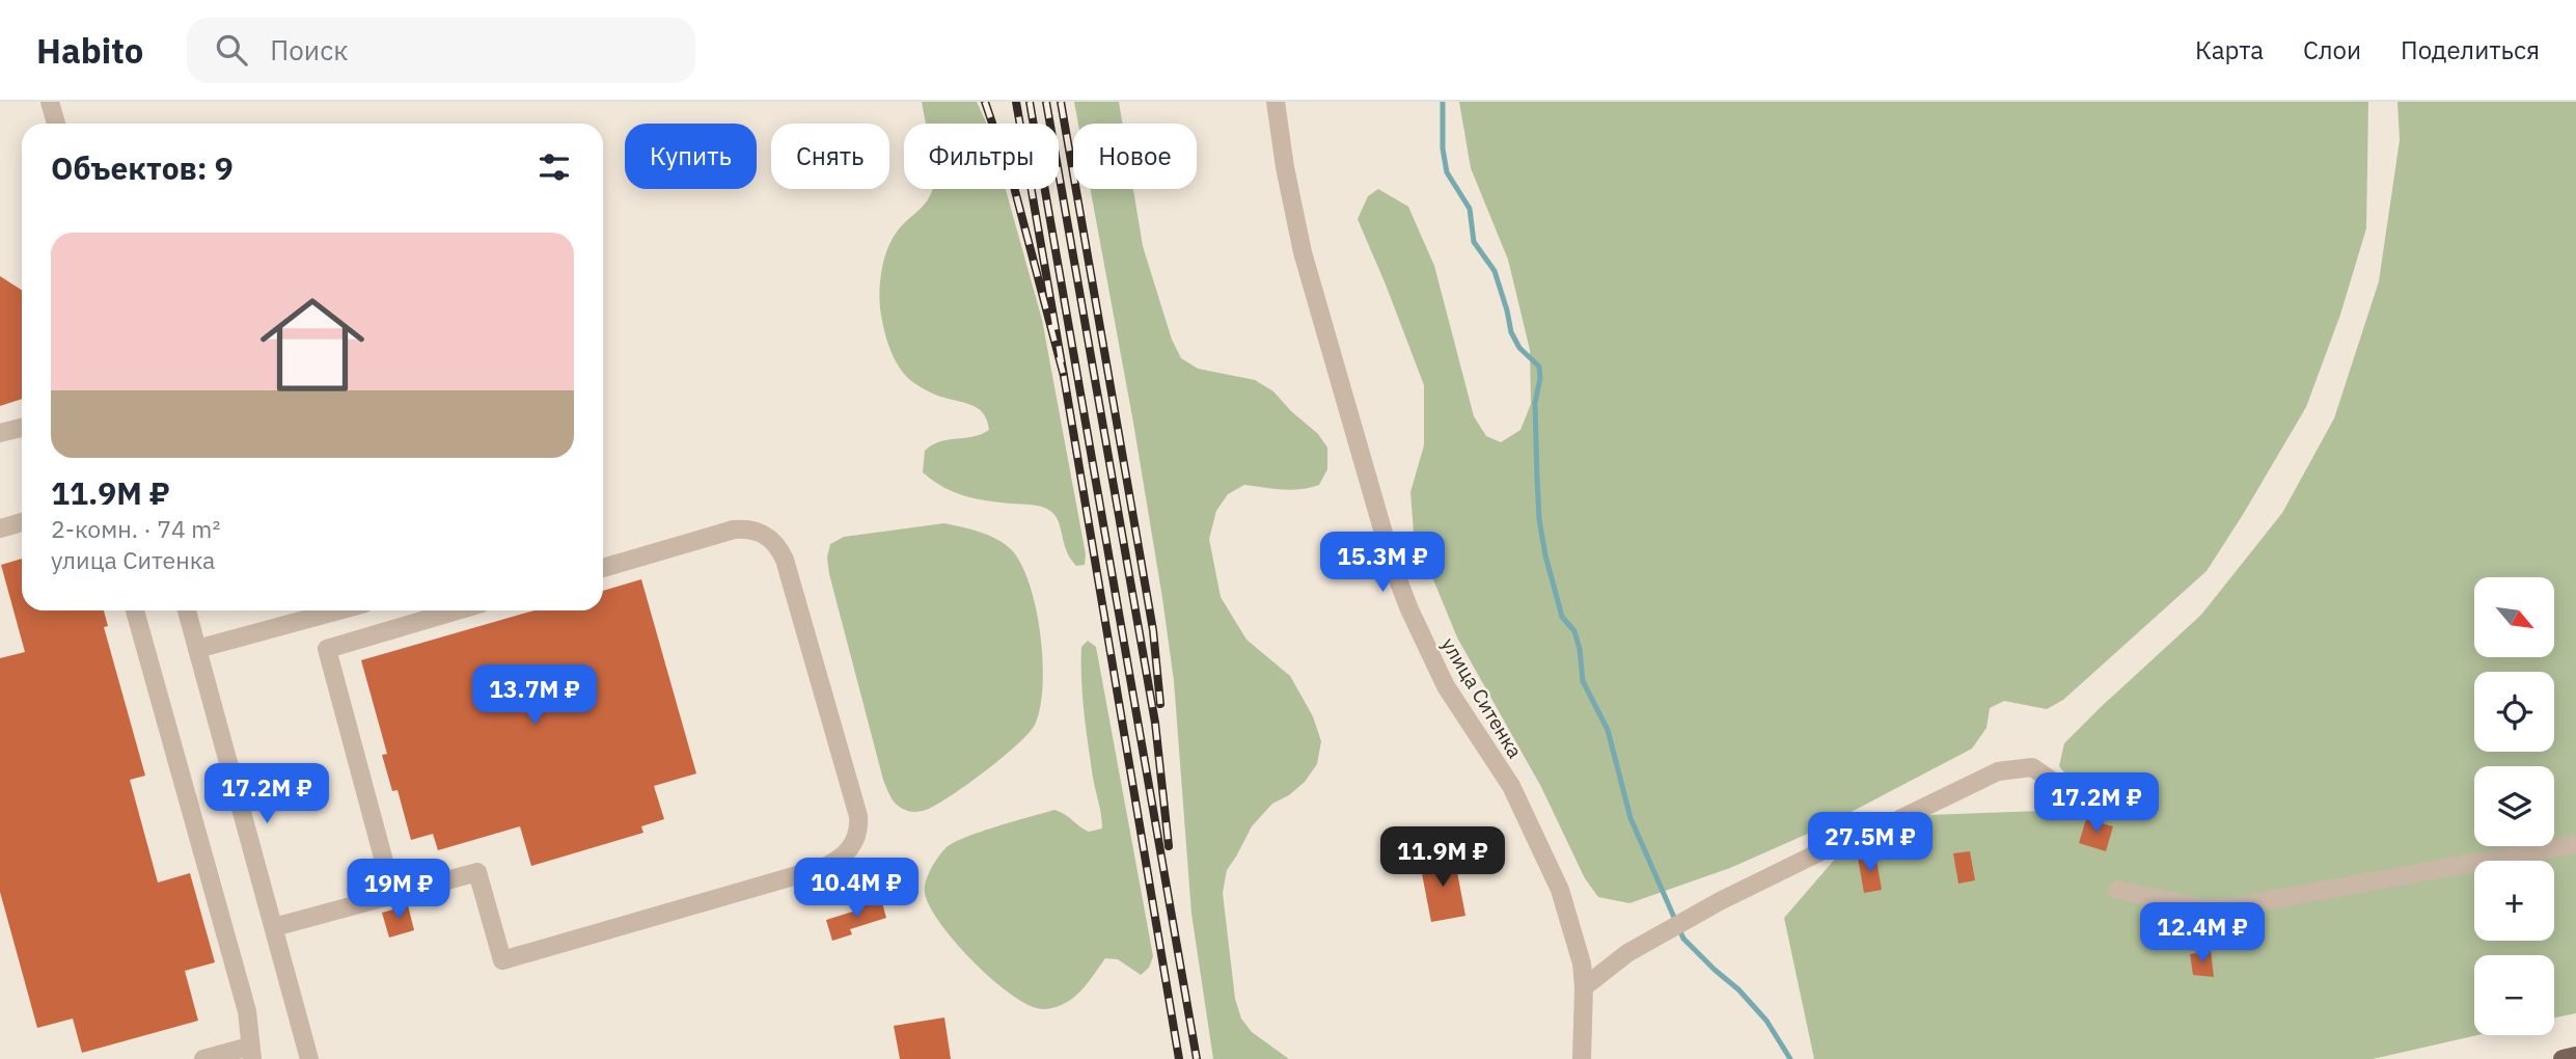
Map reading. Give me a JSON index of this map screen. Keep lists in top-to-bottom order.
{
  "streets": {
    "street": ["улица Ситенка"]
  },
  "north": "bottom right",
  "page": {
    "header": "Habito",
    "search": "Поиск",
    "nav": ["Карта", "Слои", "Поделиться"],
    "chip": [
      "Купить",
      "Снять",
      "Фильтры",
      "Новое"
    ],
    "heading": "Объектов: 9",
    "list": [
      {
        "name": "11.9M ₽",
        "note": "2-комн. · 74 m² · улица Ситенка"
      }
    ],
    "price": [
      "15.3M ₽",
      "13.7M ₽",
      "17.2M ₽",
      "17.2M ₽",
      "27.5M ₽",
      "11.9M ₽",
      "10.4M ₽",
      "19M ₽",
      "12.4M ₽"
    ],
    "map_buttons": ["+", "−"]
  }
}
